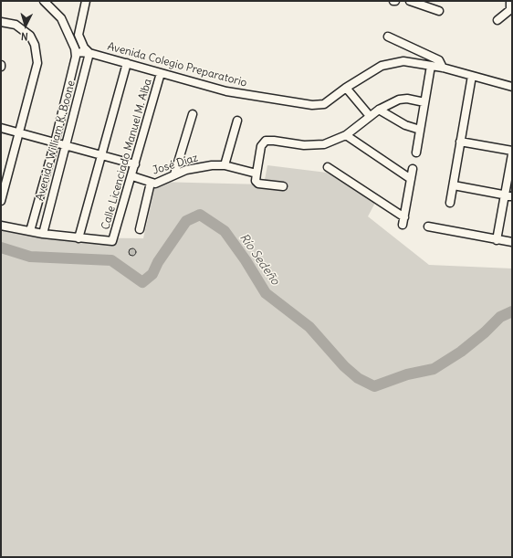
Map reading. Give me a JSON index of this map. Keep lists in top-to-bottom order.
{
  "streets": {
    "street": [
      "Avenida Colegio Preparatorio",
      "Avenida William K. Boone",
      "Calle Licenciado Manuel M. Alba",
      "José Díaz"
    ]
  },
  "crossings": [
    ["Avenida Colegio Preparatorio", "Avenida William K. Boone"],
    ["Avenida Colegio Preparatorio", "Calle Licenciado Manuel M. Alba"],
    ["Calle Licenciado Manuel M. Alba", "José Díaz"]
  ],
  "water": ["Río Sedeño"],
  "north": "bottom"
}
